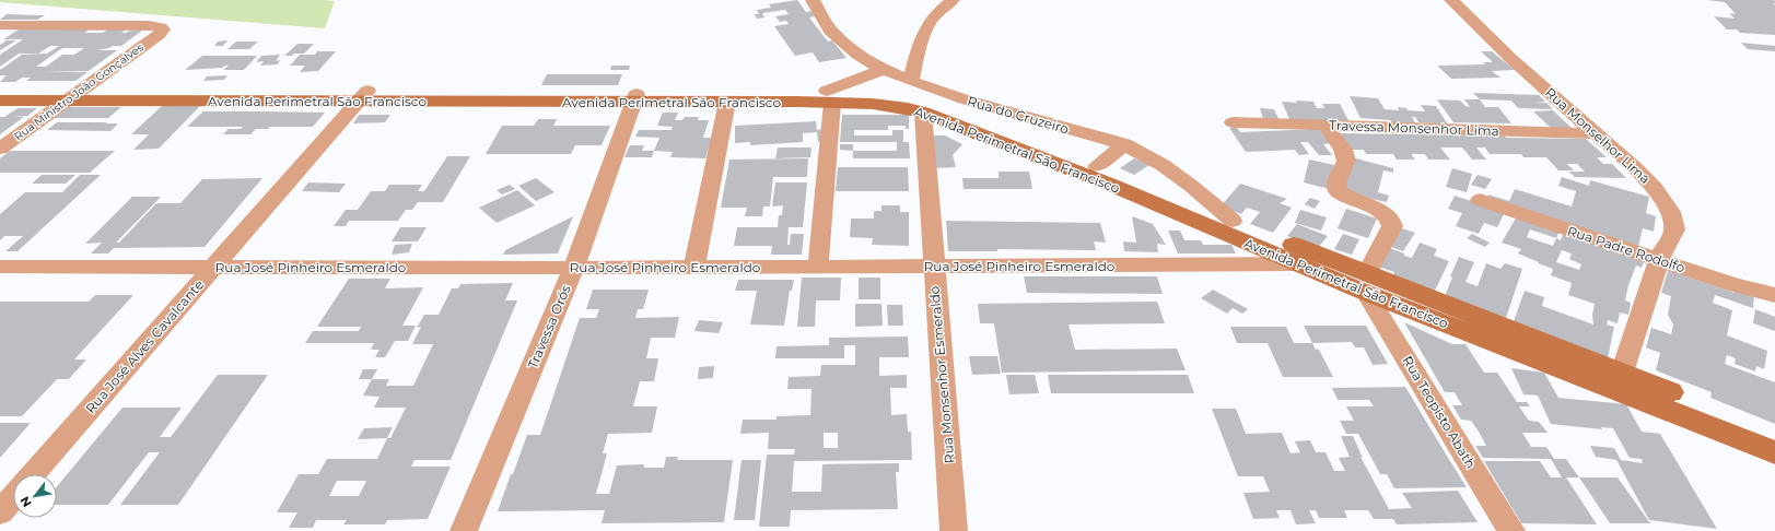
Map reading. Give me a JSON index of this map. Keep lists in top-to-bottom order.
{
  "streets": {
    "main road": ["Avenida Perimetral São Francisco"],
    "street": [
      "Rua Ministro João Gonçalves",
      "Rua do Cruzeiro",
      "Travessa Monsenhor Lima",
      "Rua Monselhor Lima",
      "Rua Padre Rodolfo",
      "Rua José Pinheiro Esmeraldo",
      "Travessa Orós",
      "Rua José Alves Cavalcante",
      "Rua Monsenhor Esmeraldo",
      "Rua Teopisto Abath"
    ]
  },
  "crossings": [
    ["Rua Ministro João Gonçalves", "Avenida Perimetral São Francisco"],
    ["Avenida Perimetral São Francisco", "Rua do Cruzeiro"],
    ["Avenida Perimetral São Francisco", "Rua Monselhor Lima"],
    ["Avenida Perimetral São Francisco", "Rua José Pinheiro Esmeraldo"],
    ["Avenida Perimetral São Francisco", "Travessa Orós"],
    ["Avenida Perimetral São Francisco", "Rua José Alves Cavalcante"],
    ["Avenida Perimetral São Francisco", "Rua Monsenhor Esmeraldo"],
    ["Avenida Perimetral São Francisco", "Rua Teopisto Abath"],
    ["Travessa Monsenhor Lima", "Rua Monselhor Lima"],
    ["Rua Monselhor Lima", "Rua Padre Rodolfo"],
    ["Rua José Pinheiro Esmeraldo", "Travessa Orós"],
    ["Rua José Pinheiro Esmeraldo", "Rua José Alves Cavalcante"],
    ["Rua José Pinheiro Esmeraldo", "Rua Monsenhor Esmeraldo"]
  ],
  "north": "bottom left"
}
